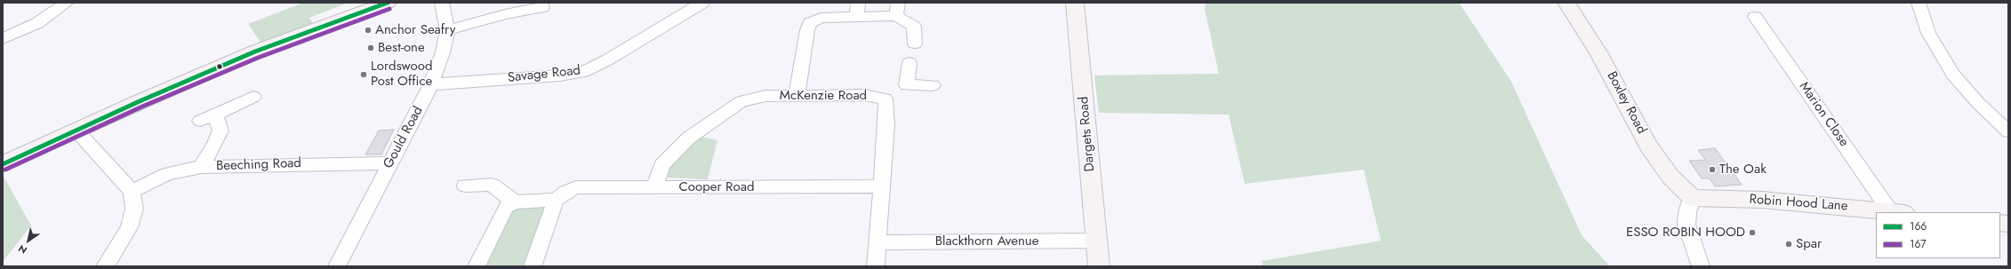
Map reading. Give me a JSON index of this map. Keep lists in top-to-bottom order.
{
  "streets": {
    "street": [
      "Savage Road",
      "McKenzie Road",
      "Boxley Road",
      "Marion Close",
      "Dargets Road",
      "Gould Road",
      "Beeching Road",
      "Cooper Road",
      "Robin Hood Lane",
      "Blackthorn Avenue"
    ]
  },
  "crossings": [
    ["Savage Road", "Gould Road"],
    ["McKenzie Road", "Cooper Road"],
    ["McKenzie Road", "Blackthorn Avenue"],
    ["Boxley Road", "Robin Hood Lane"],
    ["Marion Close", "Robin Hood Lane"],
    ["Dargets Road", "Blackthorn Avenue"],
    ["Gould Road", "Beeching Road"]
  ],
  "places": [
    "Anchor Seafry",
    "Best-one",
    "Lordswood Post Office",
    "The Oak",
    "ESSO ROBIN HOOD",
    "Spar"
  ],
  "lines": ["transit line 166", "transit line 167"],
  "legend": ["166", "167"],
  "north": "bottom left"
}
